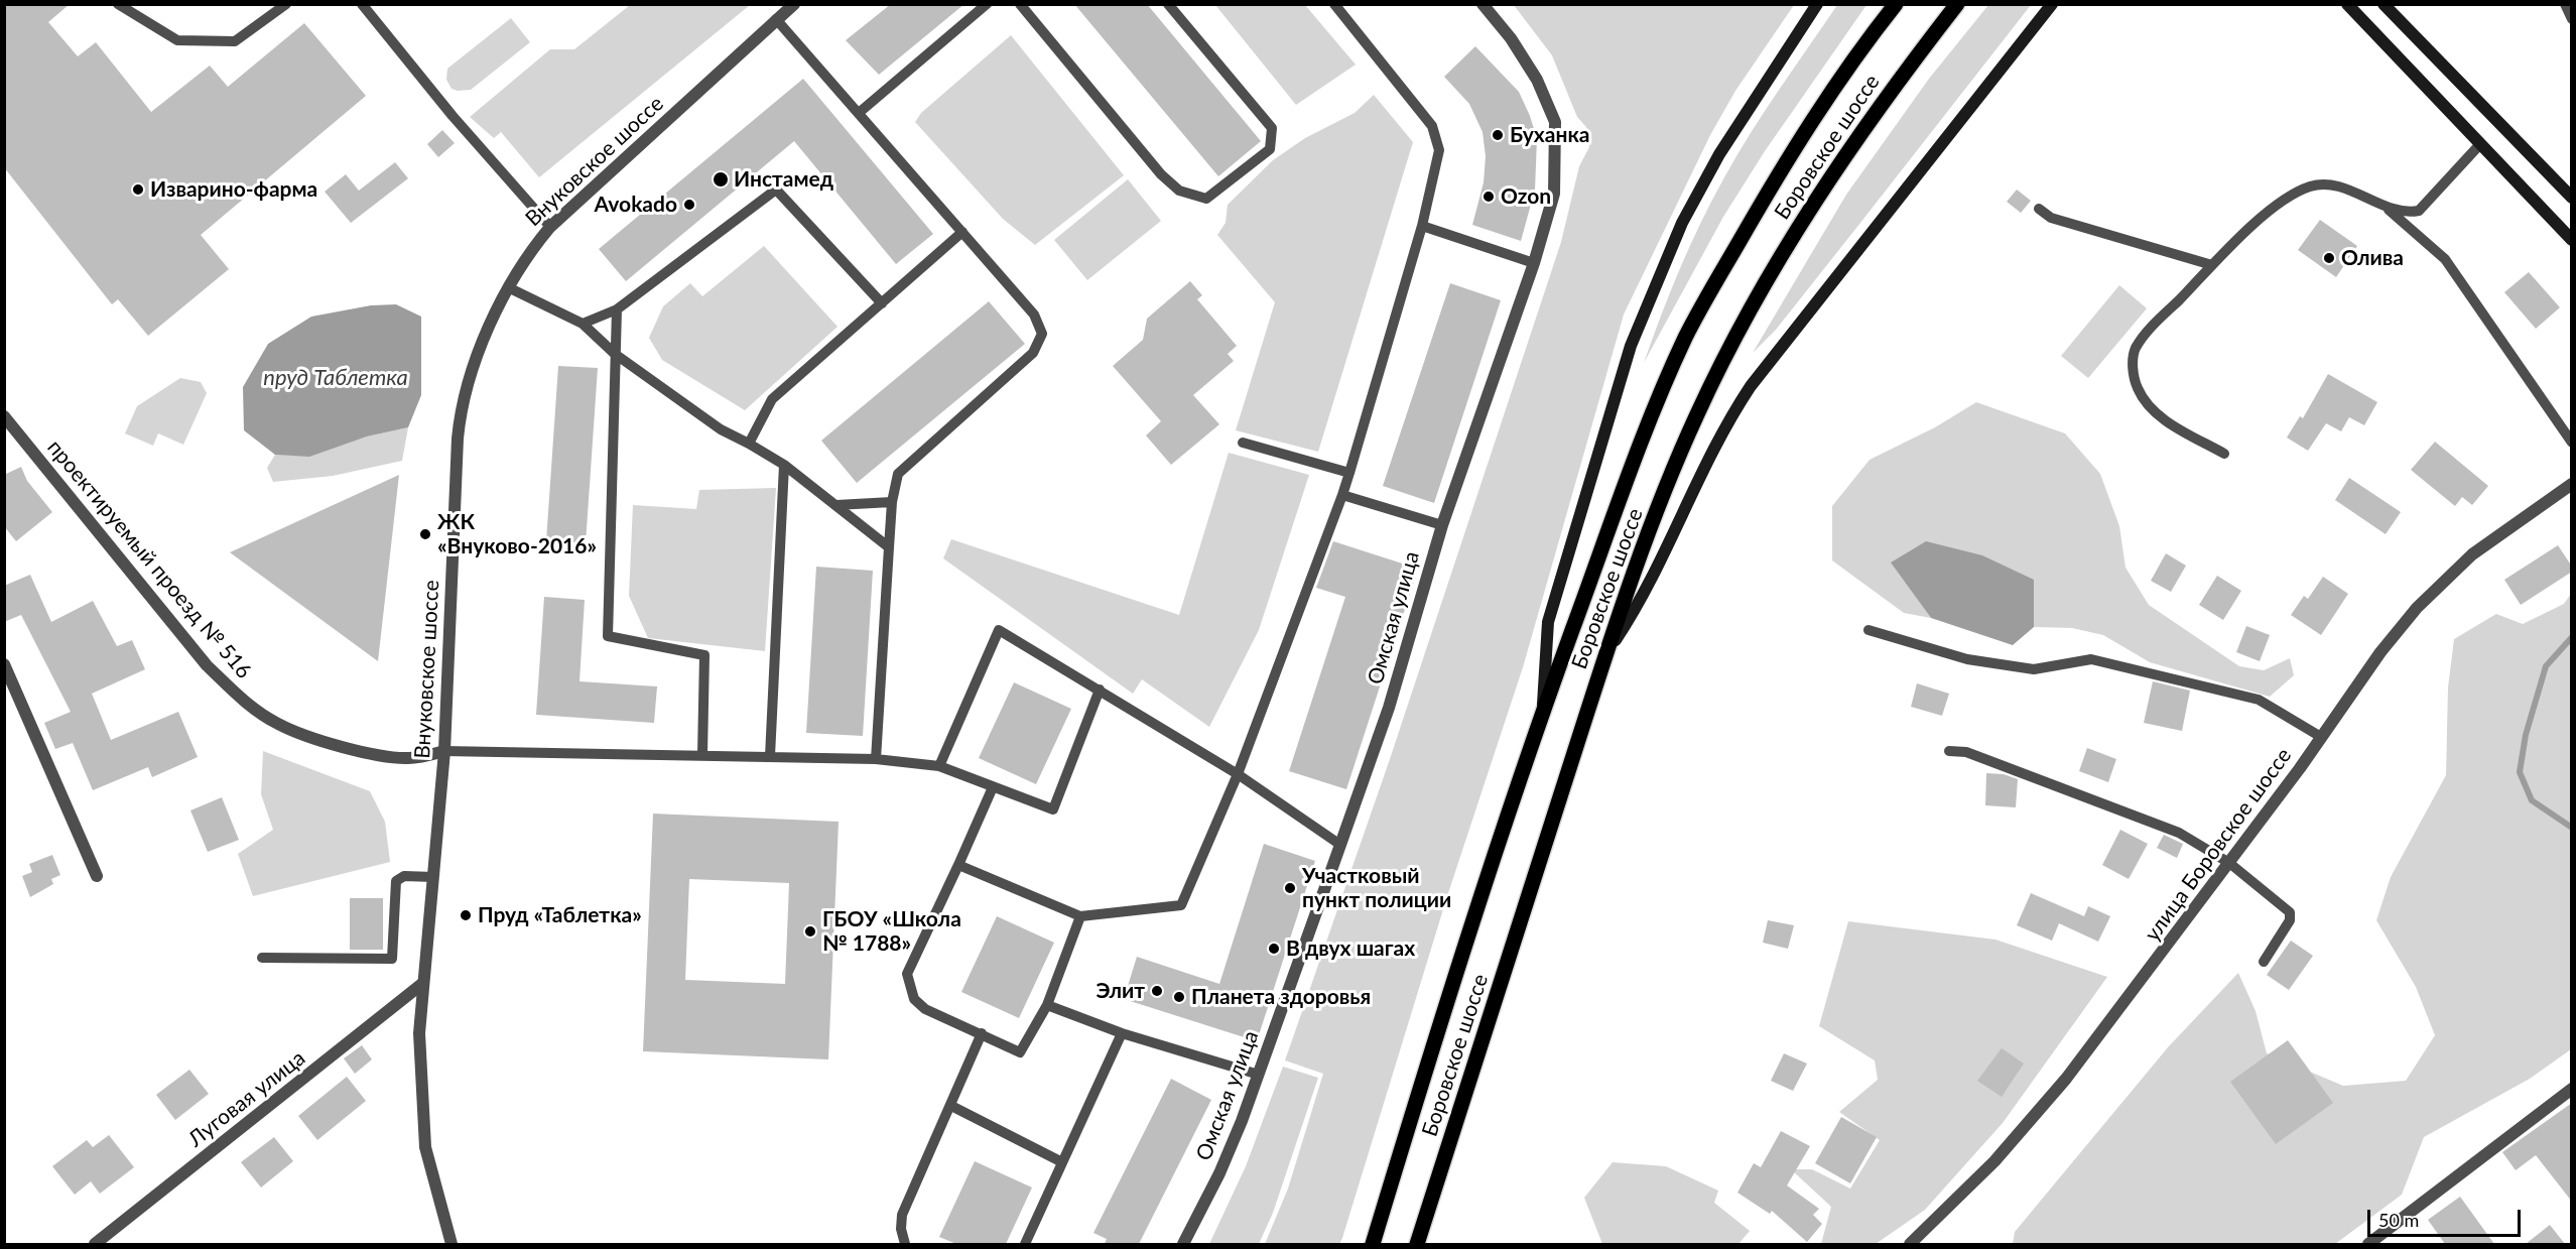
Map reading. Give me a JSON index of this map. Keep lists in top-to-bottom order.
{
  "streets": {
    "main road": ["Боровское шоссе"],
    "street": [
      "Внуковское шоссе",
      "проектируемый проезд № 516",
      "Омская улица",
      "улица Боровское шоссе",
      "Луговая улица"
    ]
  },
  "crossings": [
    ["Внуковское шоссе", "проектируемый проезд № 516"],
    ["Внуковское шоссе", "Луговая улица"]
  ],
  "water": ["пруд Таблетка"],
  "places": [
    "Буханка",
    "Инстамед",
    "Изварино-фарма",
    "Ozon",
    "Avokado",
    "Олива",
    "ЖК «Внуково-2016»",
    "Участковый пункт полиции",
    "Пруд «Таблетка»",
    "ГБОУ «Школа № 1788»",
    "В двух шагах",
    "Элит",
    "Планета здоровья"
  ],
  "scale_bar": "50 m"
}
